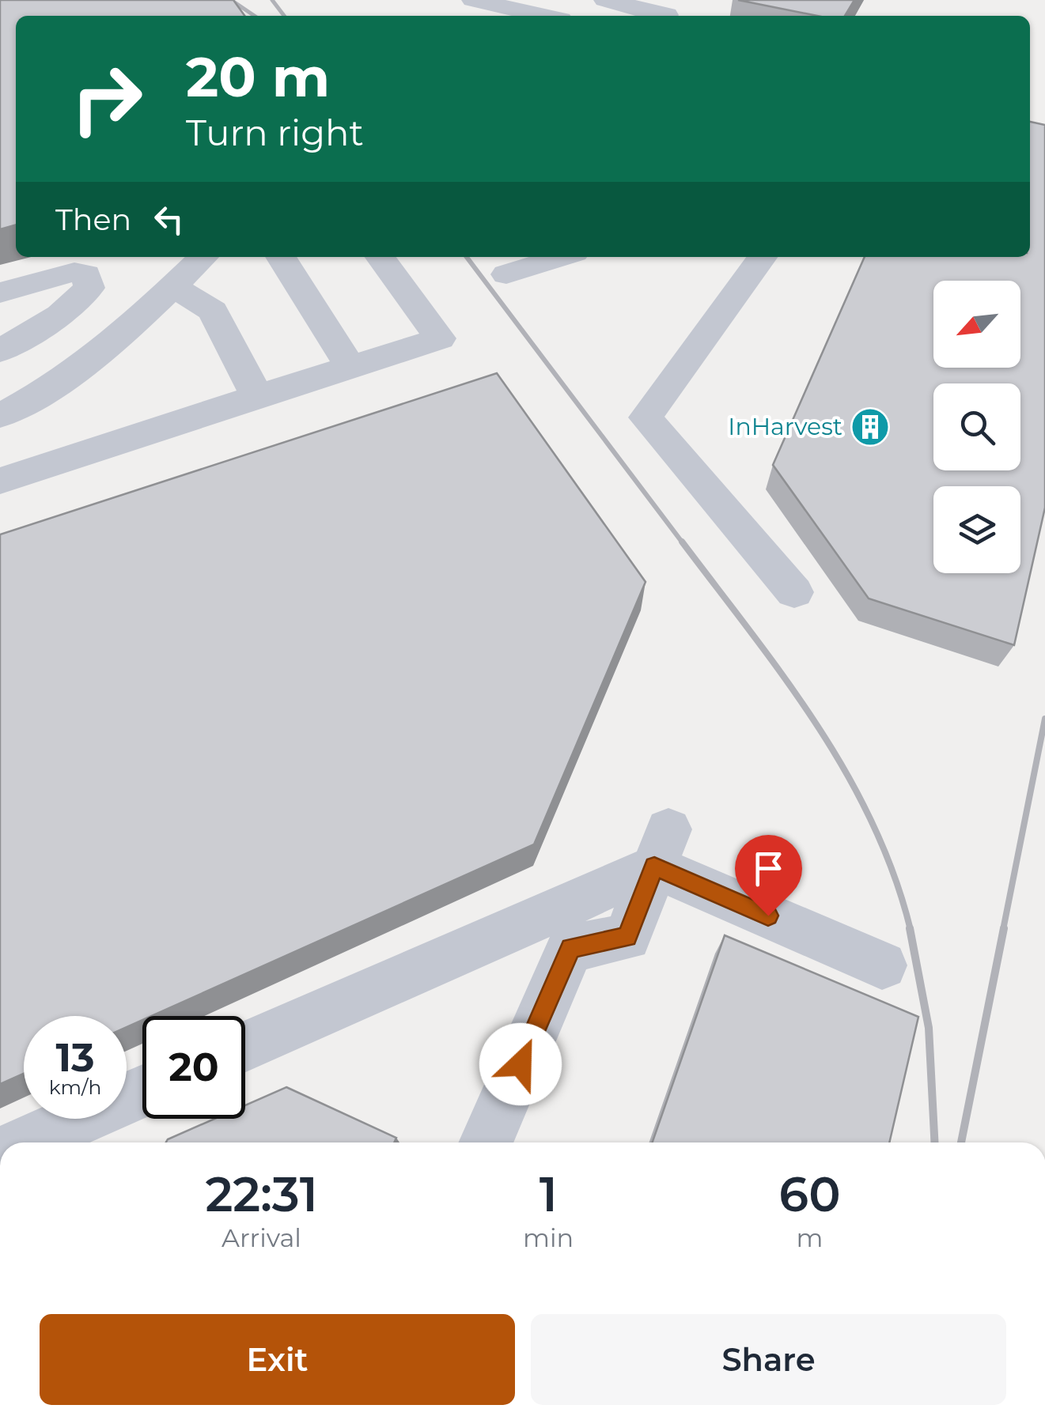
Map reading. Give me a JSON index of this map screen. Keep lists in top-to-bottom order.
{
  "places": {
    "building": ["InHarvest"]
  },
  "north": "bottom left",
  "page": {
    "turn": ["20 m", "Turn right"],
    "then": "Then",
    "speed": "13 km/h",
    "limit": "20",
    "eta": [
      "22:31",
      "Arrival",
      "1",
      "min",
      "60",
      "m"
    ],
    "buttons": ["Exit", "Share"]
  }
}
